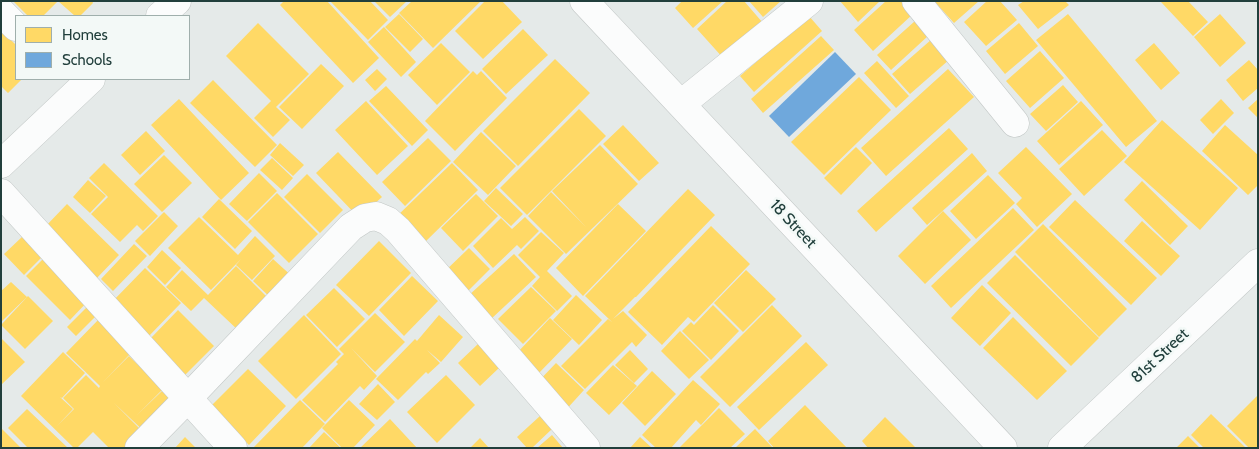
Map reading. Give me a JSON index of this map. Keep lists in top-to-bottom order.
{
  "streets": {
    "street": ["18 Street", "81st Street"]
  },
  "legend": ["Homes", "Schools"]
}
